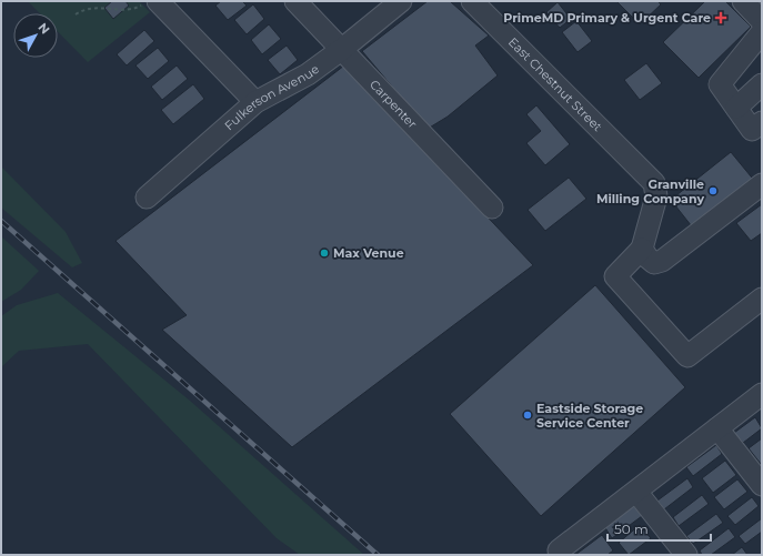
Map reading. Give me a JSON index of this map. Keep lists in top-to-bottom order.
{
  "streets": {
    "street": ["East Chestnut Street", "Fulkerson Avenue", "Carpenter"]
  },
  "crossings": [
    ["Fulkerson Avenue", "Carpenter"]
  ],
  "places": {
    "health": ["PrimeMD Primary & Urgent Care"],
    "other": ["Granville Milling Company", "Max Venue", "Eastside Storage Service Center"]
  },
  "scale_bar": "50 m",
  "north": "top right"
}
